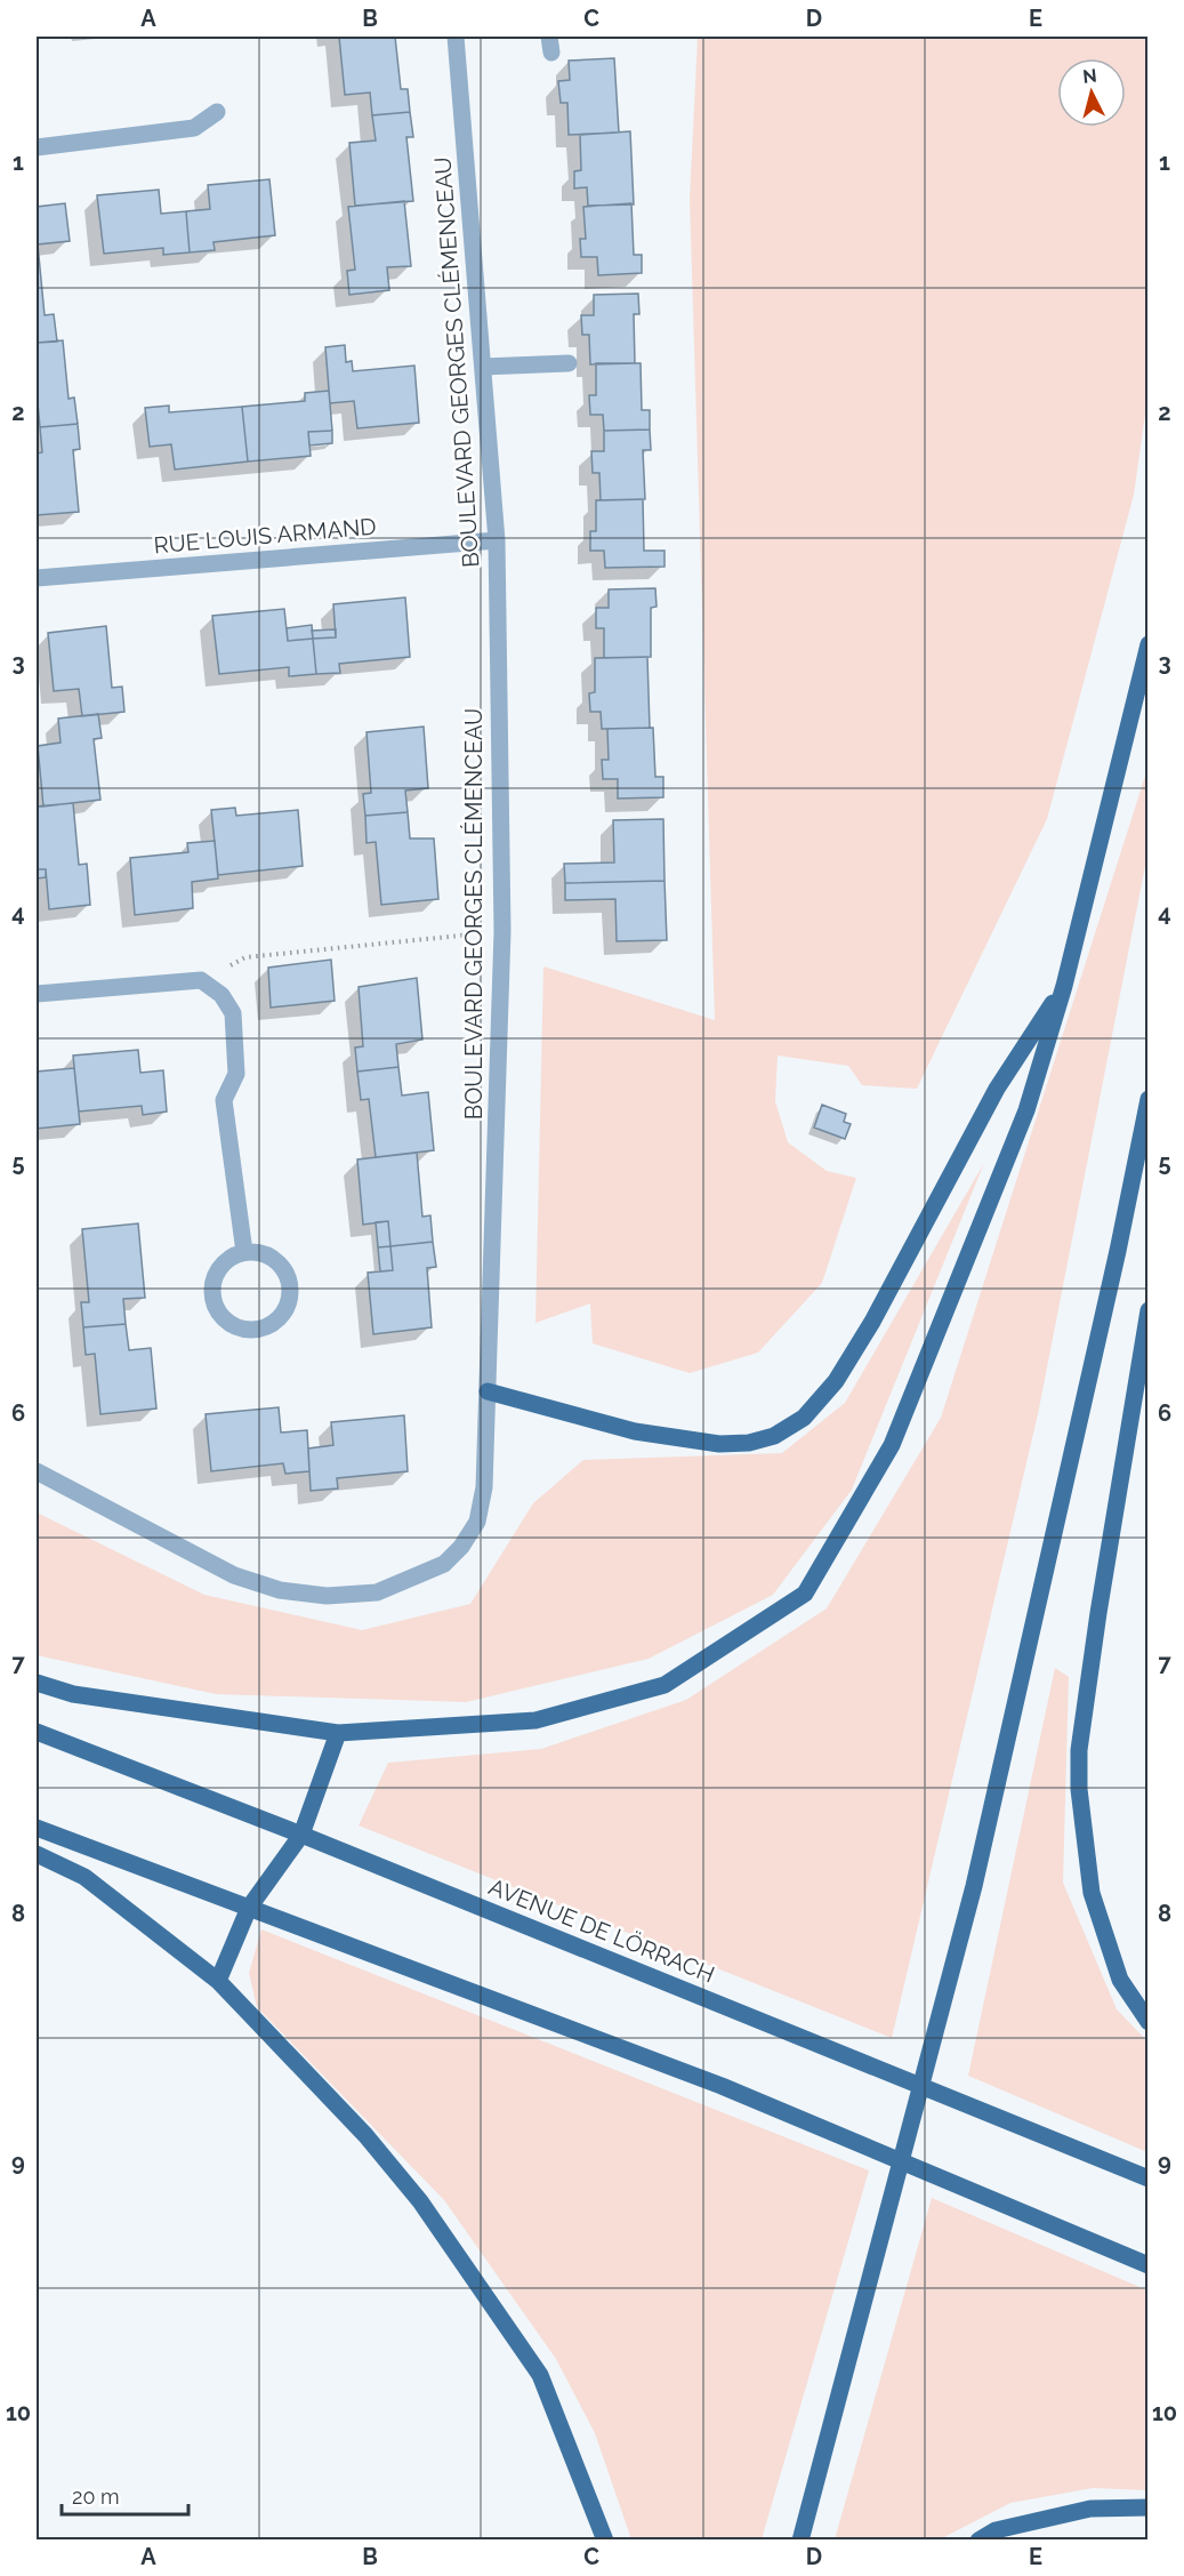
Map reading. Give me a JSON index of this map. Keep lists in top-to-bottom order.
{
  "streets": {
    "main road": ["AVENUE DE LÖRRACH"],
    "street": ["BOULEVARD GEORGES CLÉMENCEAU", "RUE LOUIS ARMAND"]
  },
  "crossings": [
    ["BOULEVARD GEORGES CLÉMENCEAU", "RUE LOUIS ARMAND"]
  ],
  "scale_bar": "20 m",
  "north": "top",
  "grid": {
    "columns": [
      "A",
      "B",
      "C",
      "D",
      "E"
    ],
    "rows": [
      "1",
      "2",
      "3",
      "4",
      "5",
      "6",
      "7",
      "8",
      "9",
      "10"
    ]
  }
}
